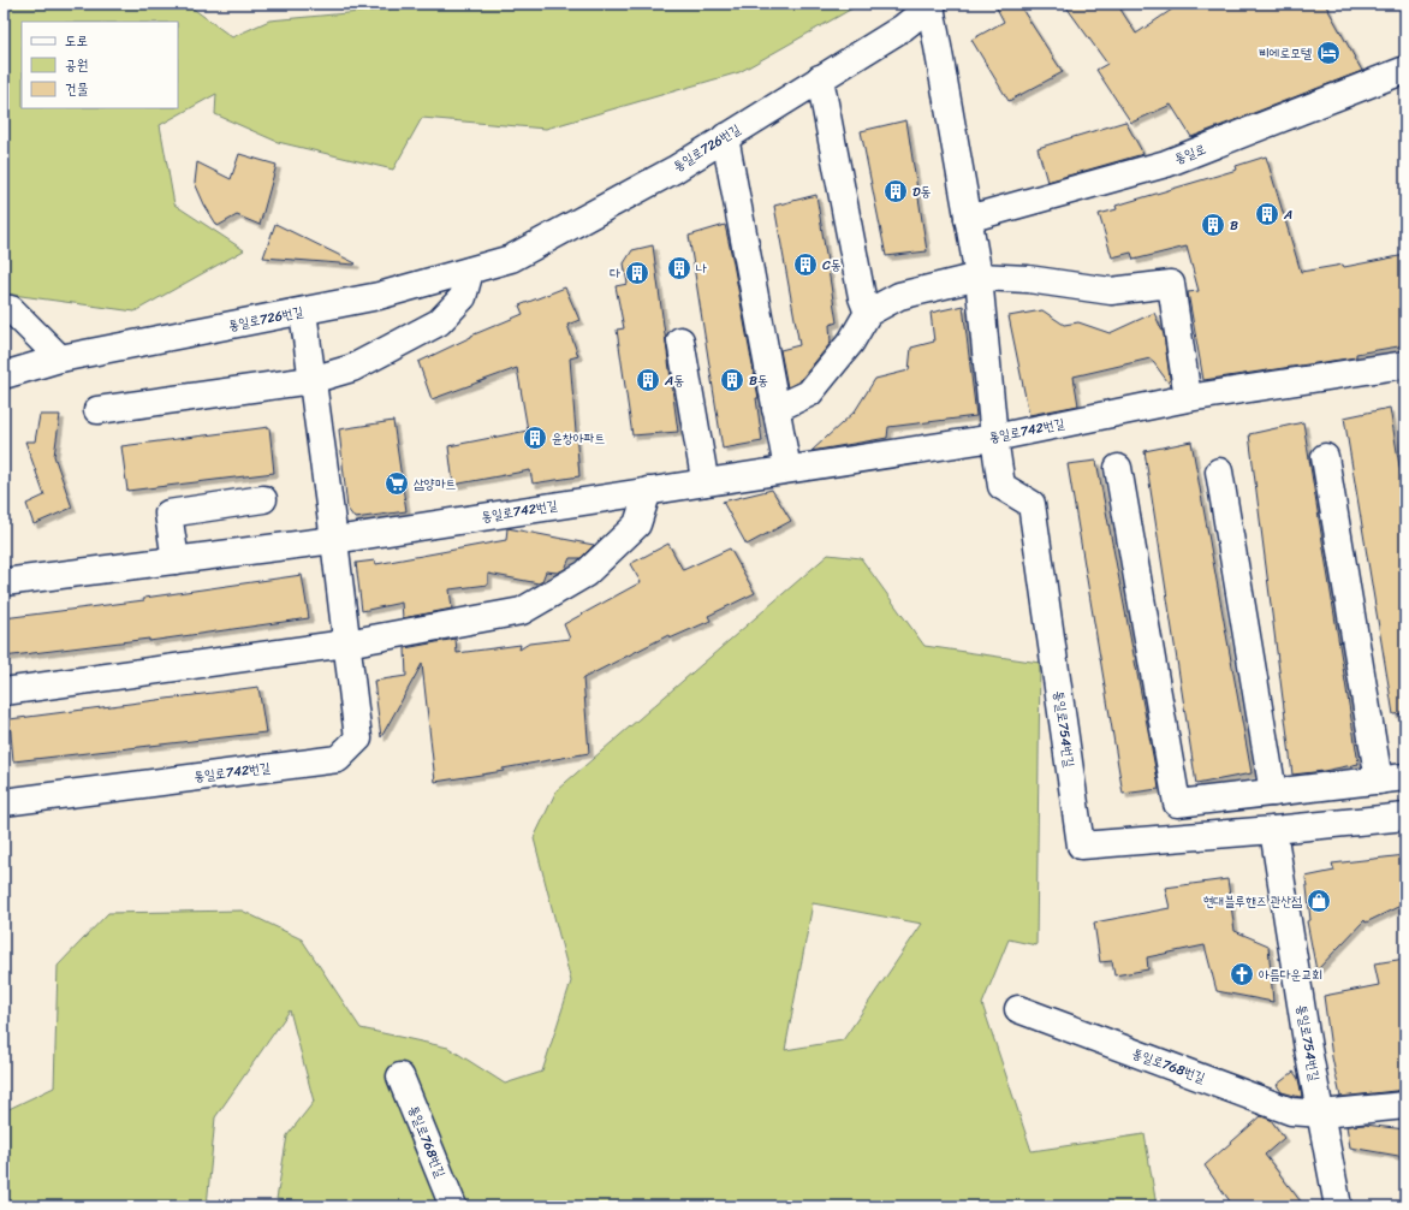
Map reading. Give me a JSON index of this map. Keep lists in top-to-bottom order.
{
  "streets": {
    "street": [
      "통일로726번길",
      "통일로",
      "통일로742번길",
      "통일로754번길",
      "통일로768번길"
    ]
  },
  "crossings": [
    ["통일로742번길", "통일로754번길"],
    ["통일로754번길", "통일로768번길"]
  ],
  "places": {
    "hotel": ["삐에로모텔"],
    "building": [
      "D동",
      "A",
      "B",
      "C동",
      "나",
      "다",
      "A동",
      "B동",
      "윤창아파트"
    ],
    "supermarket": ["삼양마트"],
    "shop": ["현대블루핸즈 관산점"],
    "church": ["아름다운교회"]
  },
  "legend": ["도로", "공원", "건물"]
}
